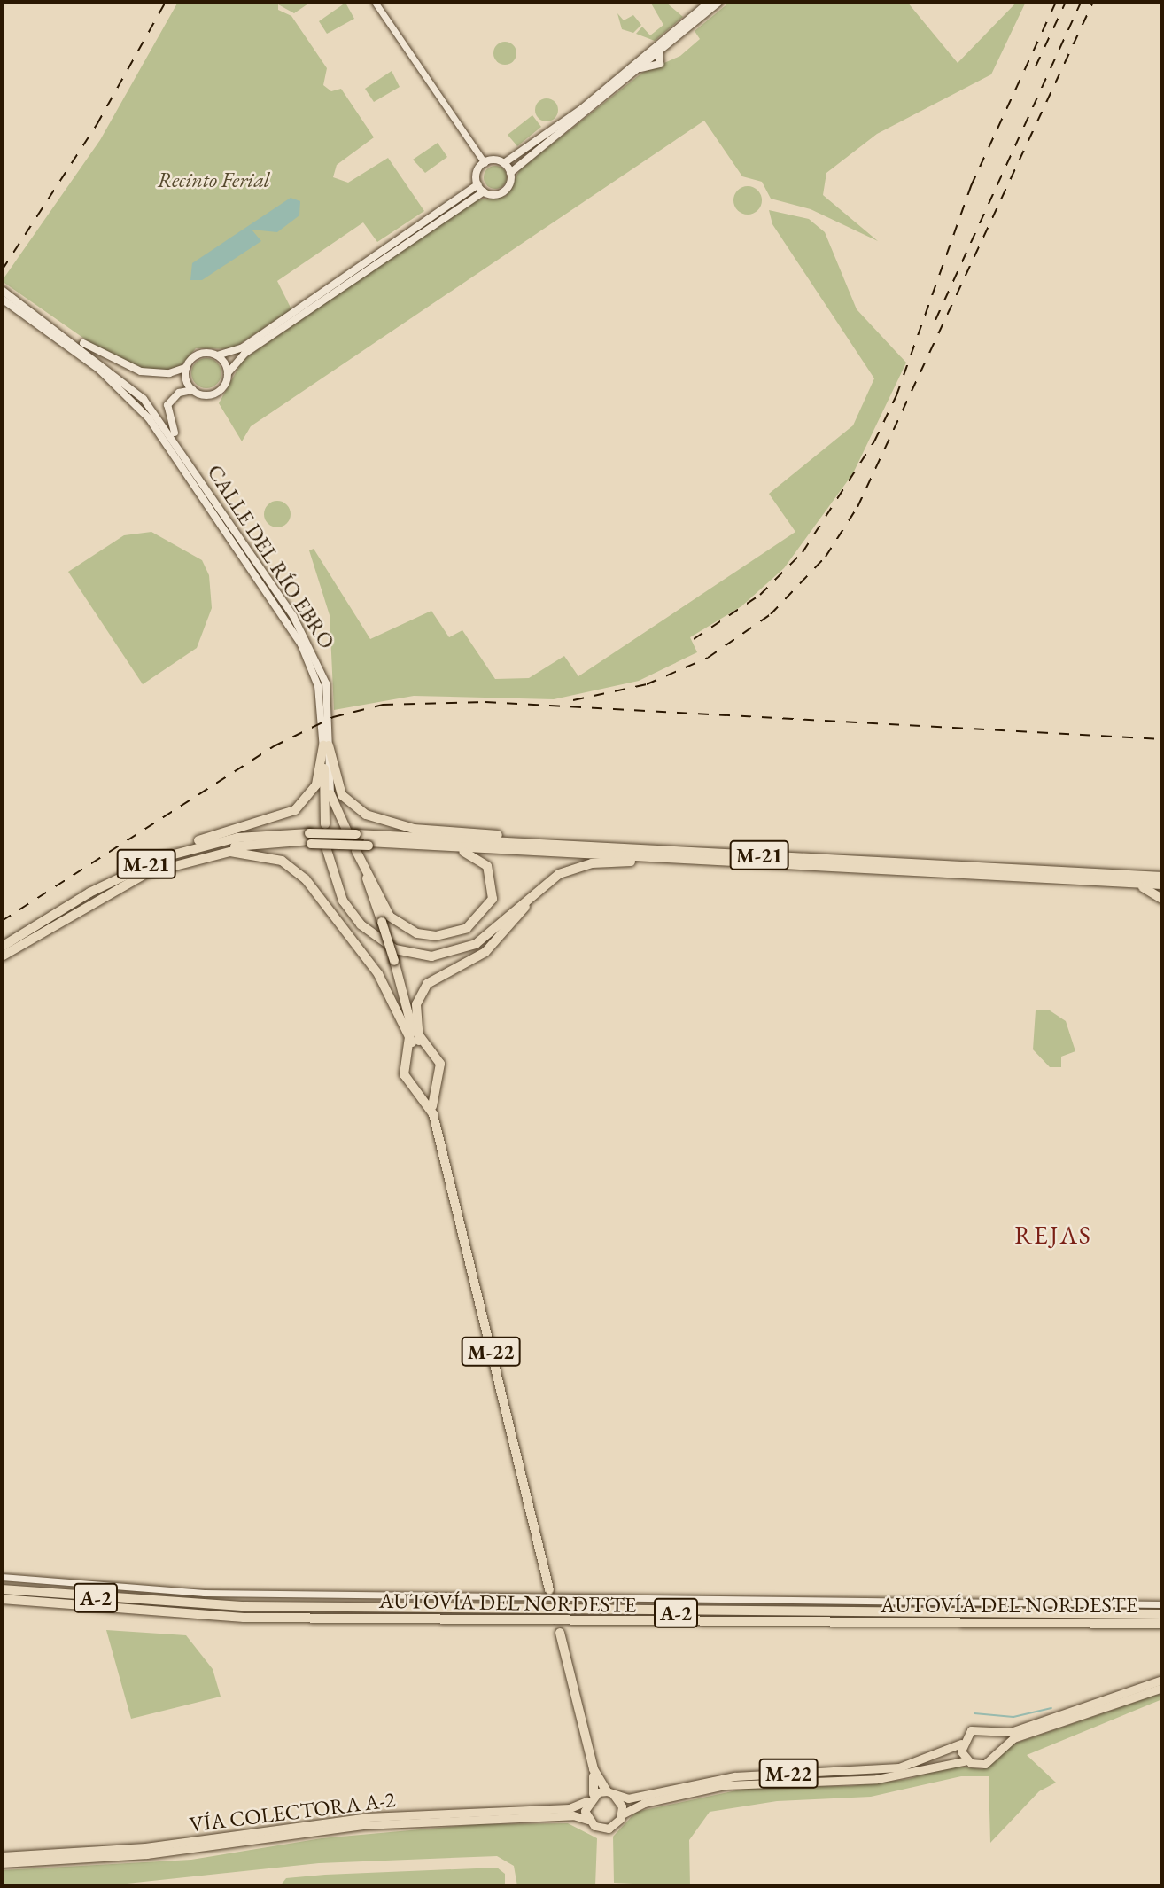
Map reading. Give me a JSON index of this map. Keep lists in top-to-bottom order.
{
  "streets": {
    "highway": [
      "M-21",
      "M-22",
      "A-2",
      "AUTOVÍA DEL NORDESTE"
    ],
    "main road": ["CALLE DEL RÍO EBRO", "VÍA COLECTORA A-2"]
  },
  "crossings": [
    ["CALLE DEL RÍO EBRO", "M-22"],
    ["M-22", "VÍA COLECTORA A-2"]
  ],
  "districts": ["REJAS"],
  "parks": ["Recinto Ferial"]
}
